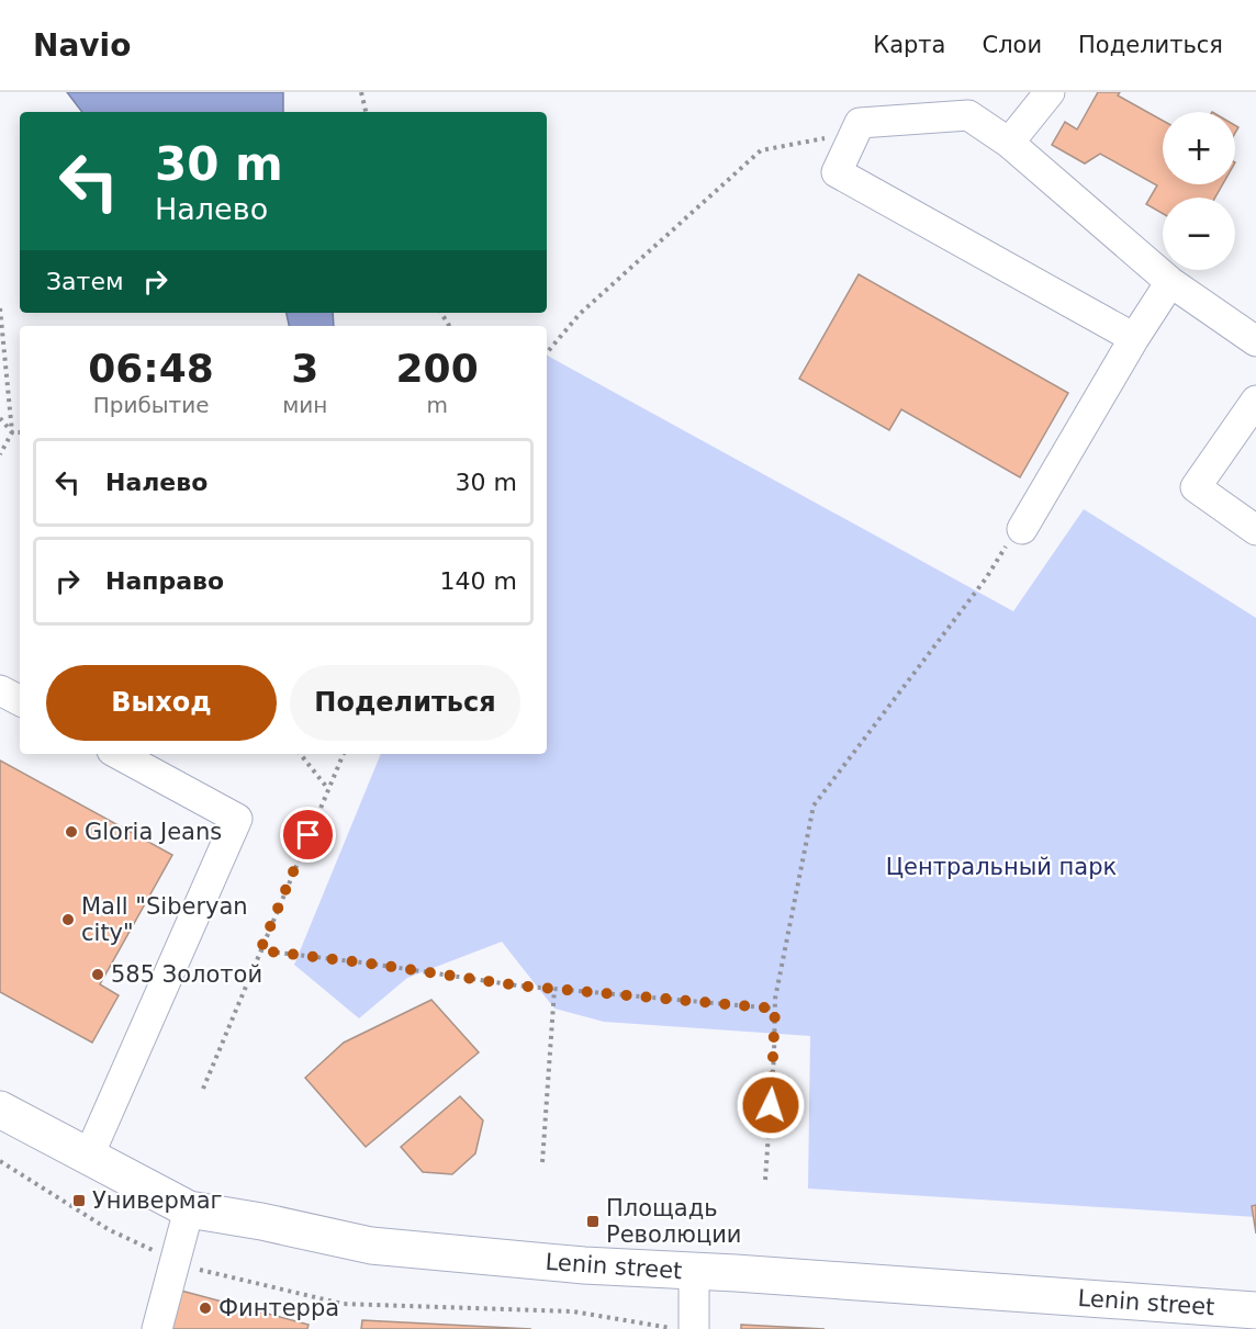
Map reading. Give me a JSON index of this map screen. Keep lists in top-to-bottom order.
{
  "streets": {
    "main road": ["Lenin street"]
  },
  "parks": ["Центральный парк"],
  "places": {
    "other": [
      "Gloria Jeans",
      "Mall \"Siberyan city\"",
      "585 Золотой",
      "Финтерра"
    ],
    "transit": ["Универмаг", "Площадь Революции"]
  },
  "page": {
    "header": "Navio",
    "nav": ["Карта", "Слои", "Поделиться"],
    "map_buttons": ["+", "−"],
    "turn": ["30 m", "Налево"],
    "then": "Затем",
    "eta": [
      "06:48",
      "Прибытие",
      "3",
      "мин",
      "200",
      "m"
    ],
    "list": [
      {
        "name": "Налево",
        "value": "30 m"
      },
      {
        "name": "Направо",
        "value": "140 m"
      }
    ],
    "buttons": ["Выход", "Поделиться"]
  }
}
